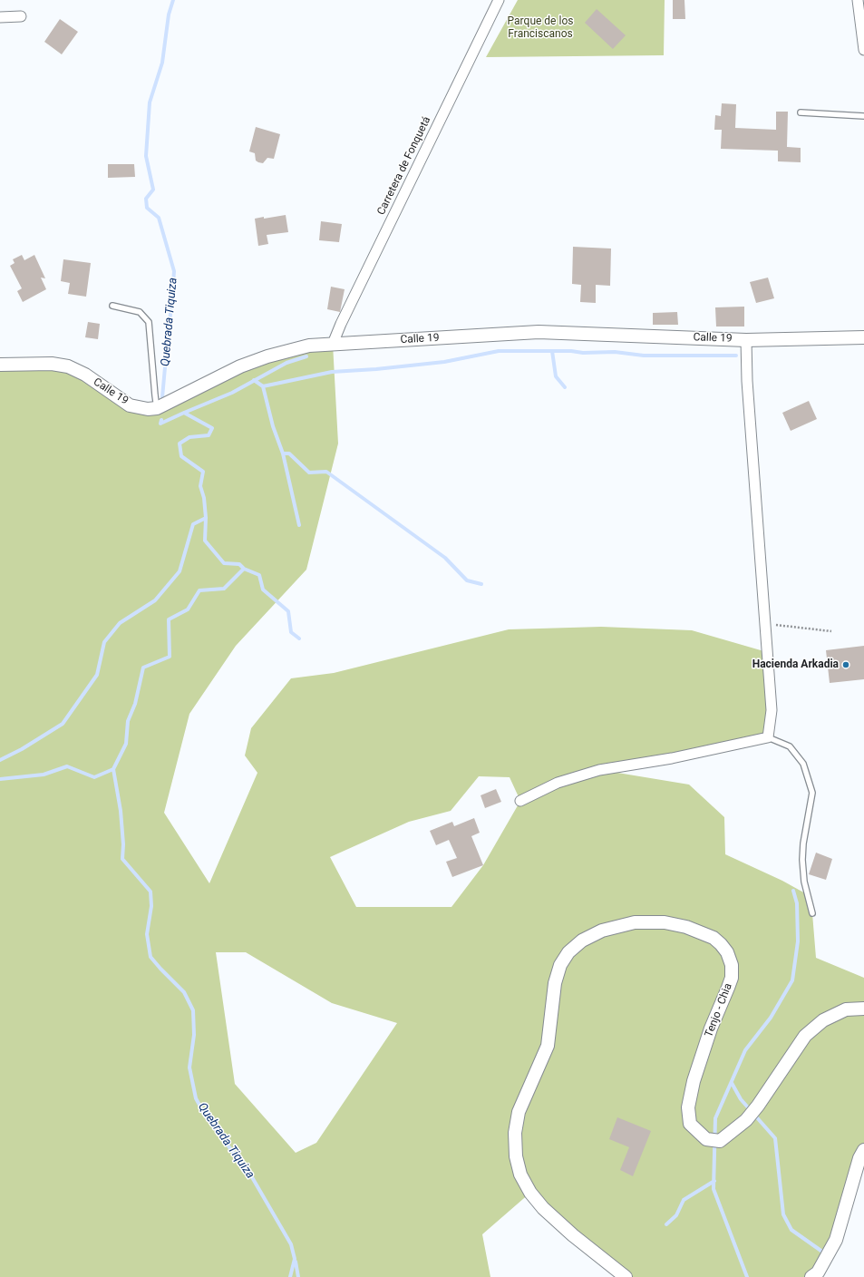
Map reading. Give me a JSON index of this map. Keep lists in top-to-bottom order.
{
  "streets": {
    "street": ["Carretera de Fonquetá", "Calle 19", "Tenjo - Chia"]
  },
  "crossings": [
    ["Carretera de Fonquetá", "Calle 19"]
  ],
  "water": ["Quebrada Tiquiza"],
  "parks": ["Parque de los Franciscanos"],
  "places": ["Hacienda Arkadia"]
}
